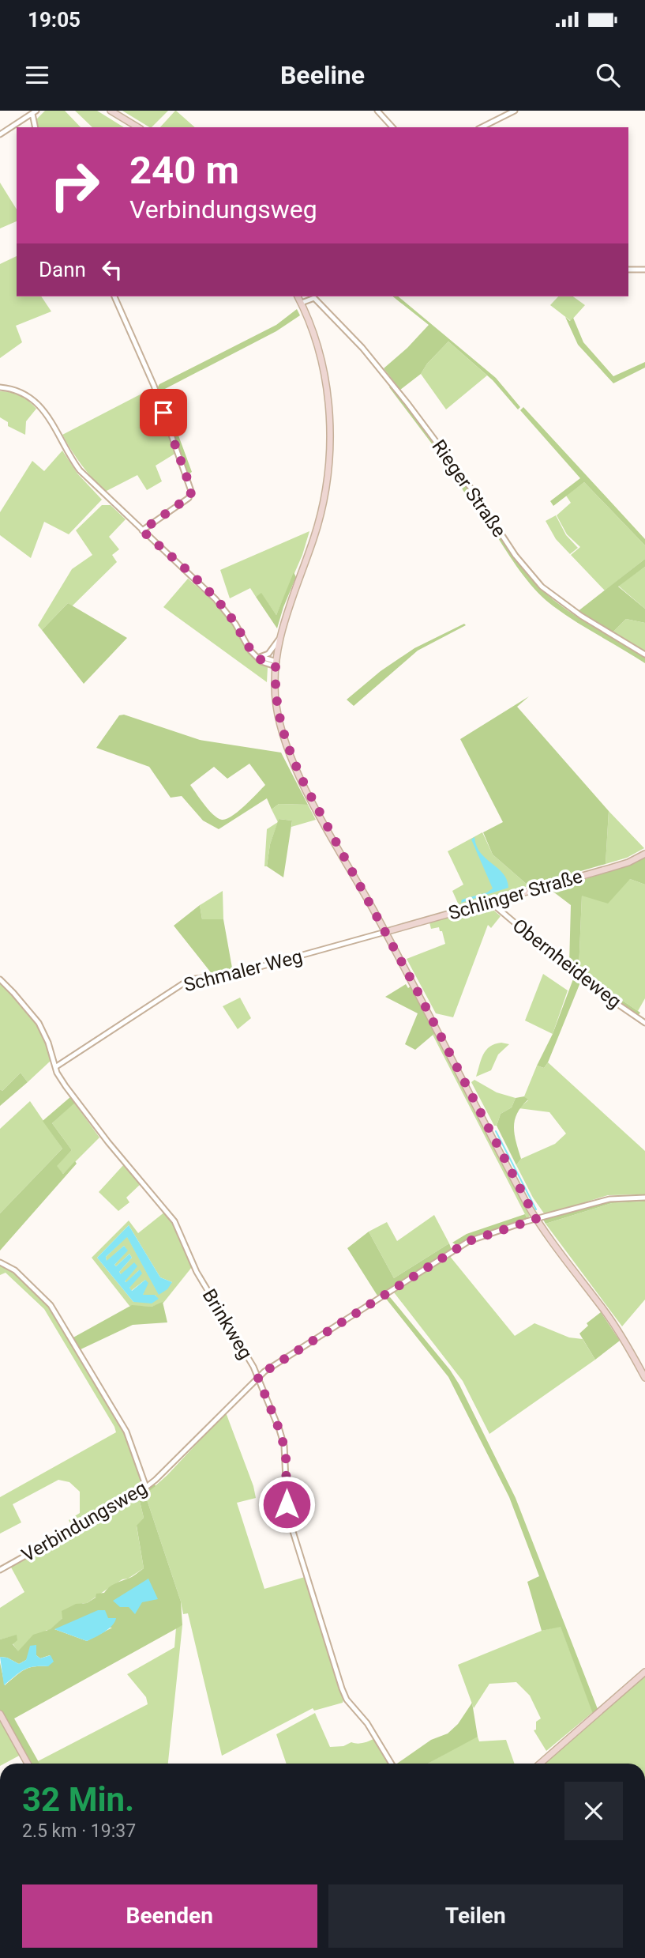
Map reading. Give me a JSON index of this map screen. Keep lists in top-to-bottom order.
{
  "streets": {
    "main road": ["Schlinger Straße"],
    "street": [
      "Rieger Straße",
      "Obernheideweg",
      "Schmaler Weg",
      "Brinkweg",
      "Verbindungsweg"
    ]
  },
  "crossings": [
    ["Schlinger Straße", "Obernheideweg"],
    ["Schlinger Straße", "Schmaler Weg"],
    ["Schmaler Weg", "Brinkweg"],
    ["Brinkweg", "Verbindungsweg"]
  ],
  "page": {
    "status": "19:05",
    "header": "Beeline",
    "turn": ["240 m", "Verbindungsweg"],
    "then": "Dann",
    "heading": ["32 Min.", "2.5 km · 19:37"],
    "buttons": ["Beenden", "Teilen"]
  }
}
